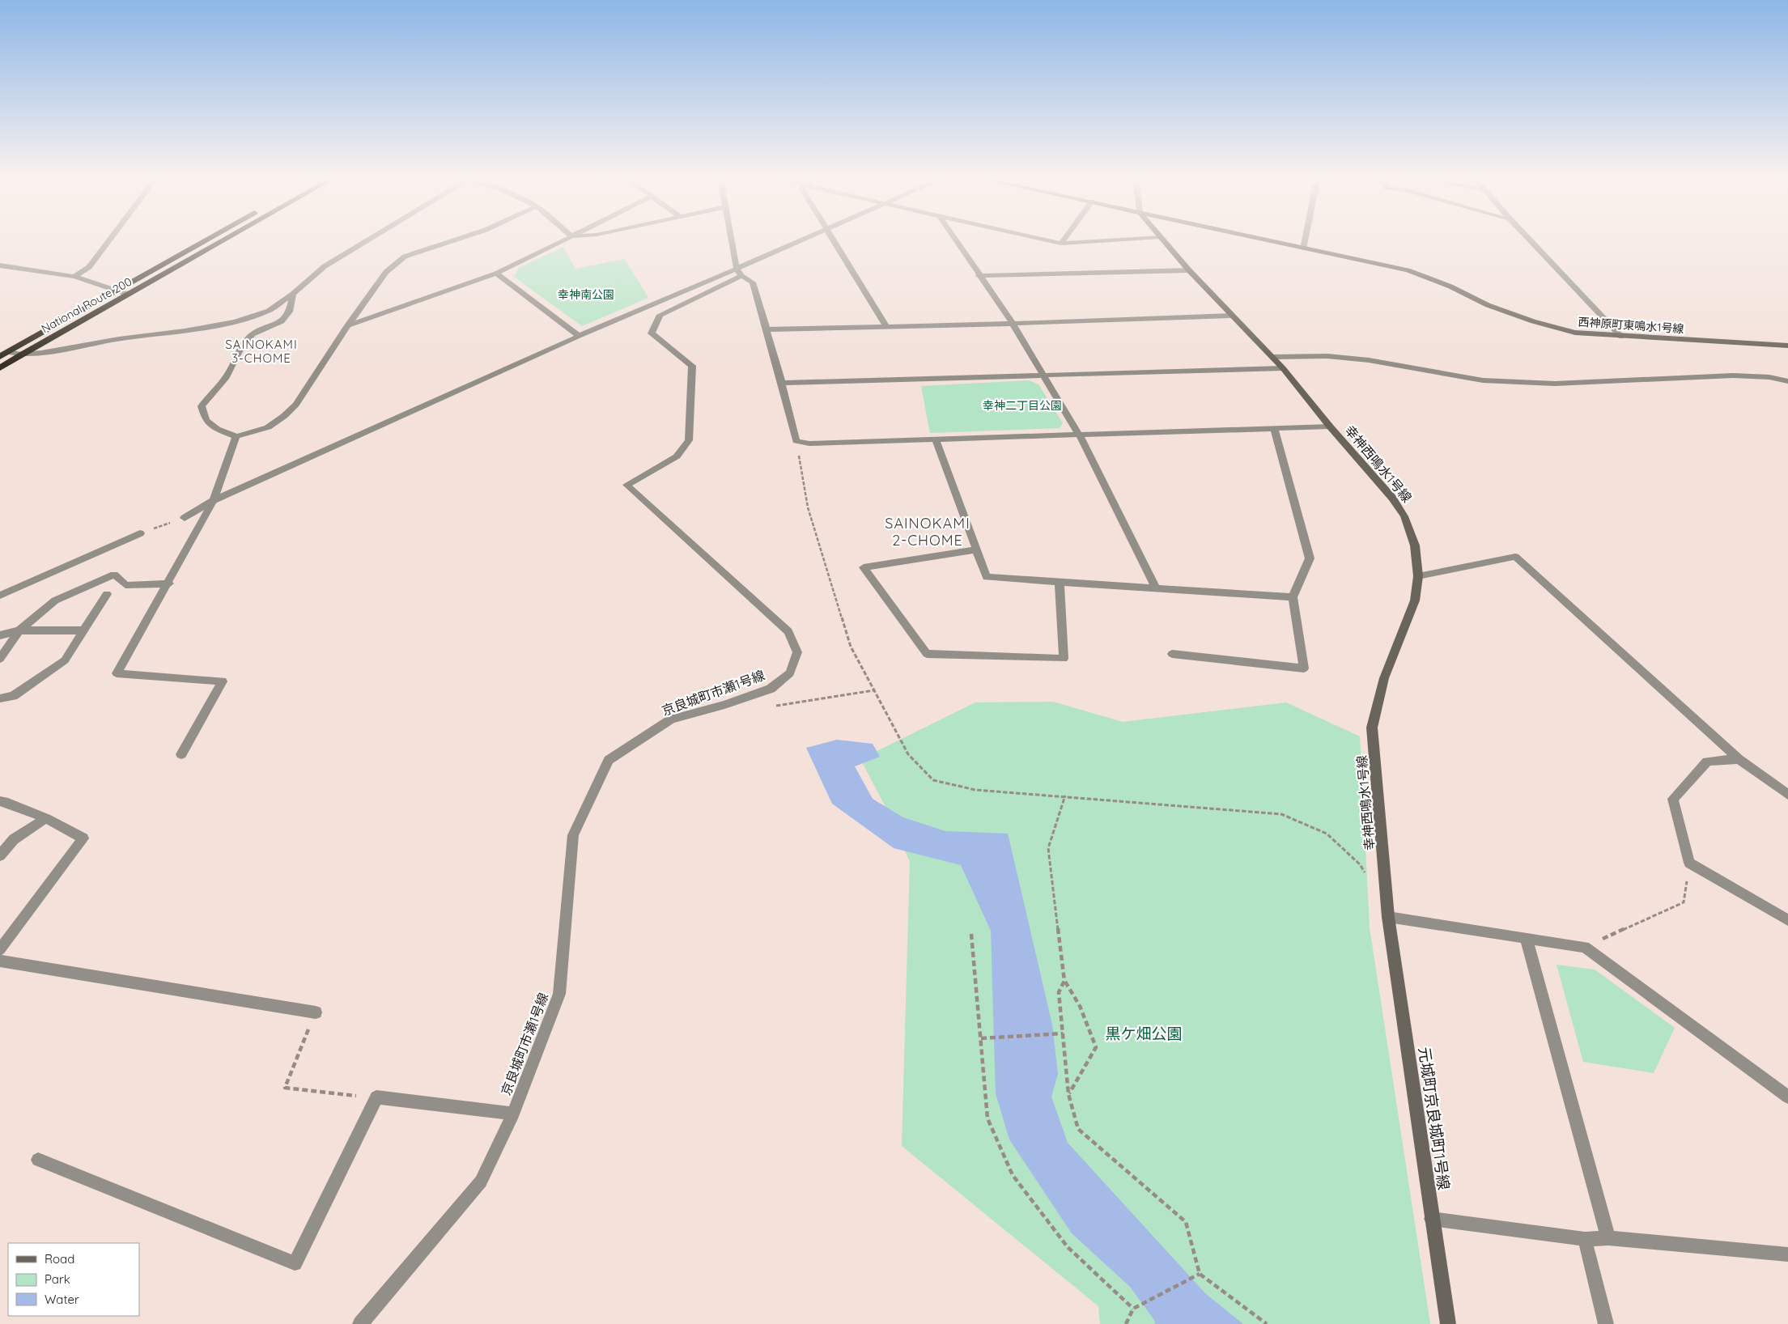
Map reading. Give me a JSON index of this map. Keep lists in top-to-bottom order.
{
  "streets": {
    "highway": ["National Route 200"],
    "street": [
      "西神原町東鳴水1号線",
      "幸神西鳴水1号線",
      "京良城町市瀬1号線",
      "元城町京良城町1号線"
    ]
  },
  "crossings": [
    ["幸神西鳴水1号線", "元城町京良城町1号線"]
  ],
  "districts": ["SAINOKAMI 3-CHOME", "SAINOKAMI 2-CHOME"],
  "parks": ["幸神南公園", "幸神二丁目公園", "黒ケ畑公園"],
  "legend": ["Road", "Park", "Water"]
}
